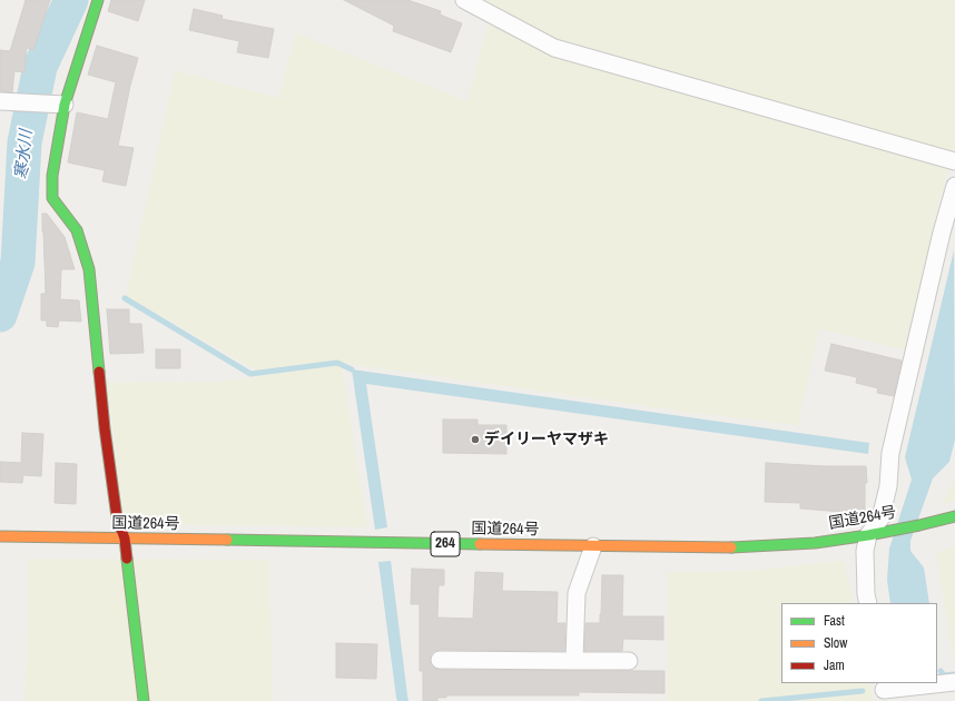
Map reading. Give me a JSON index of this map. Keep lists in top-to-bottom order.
{
  "streets": {
    "main road": ["国道264号", "264"]
  },
  "water": ["寒水川"],
  "places": ["デイリーヤマザキ"],
  "legend": ["Fast", "Slow", "Jam"]
}
